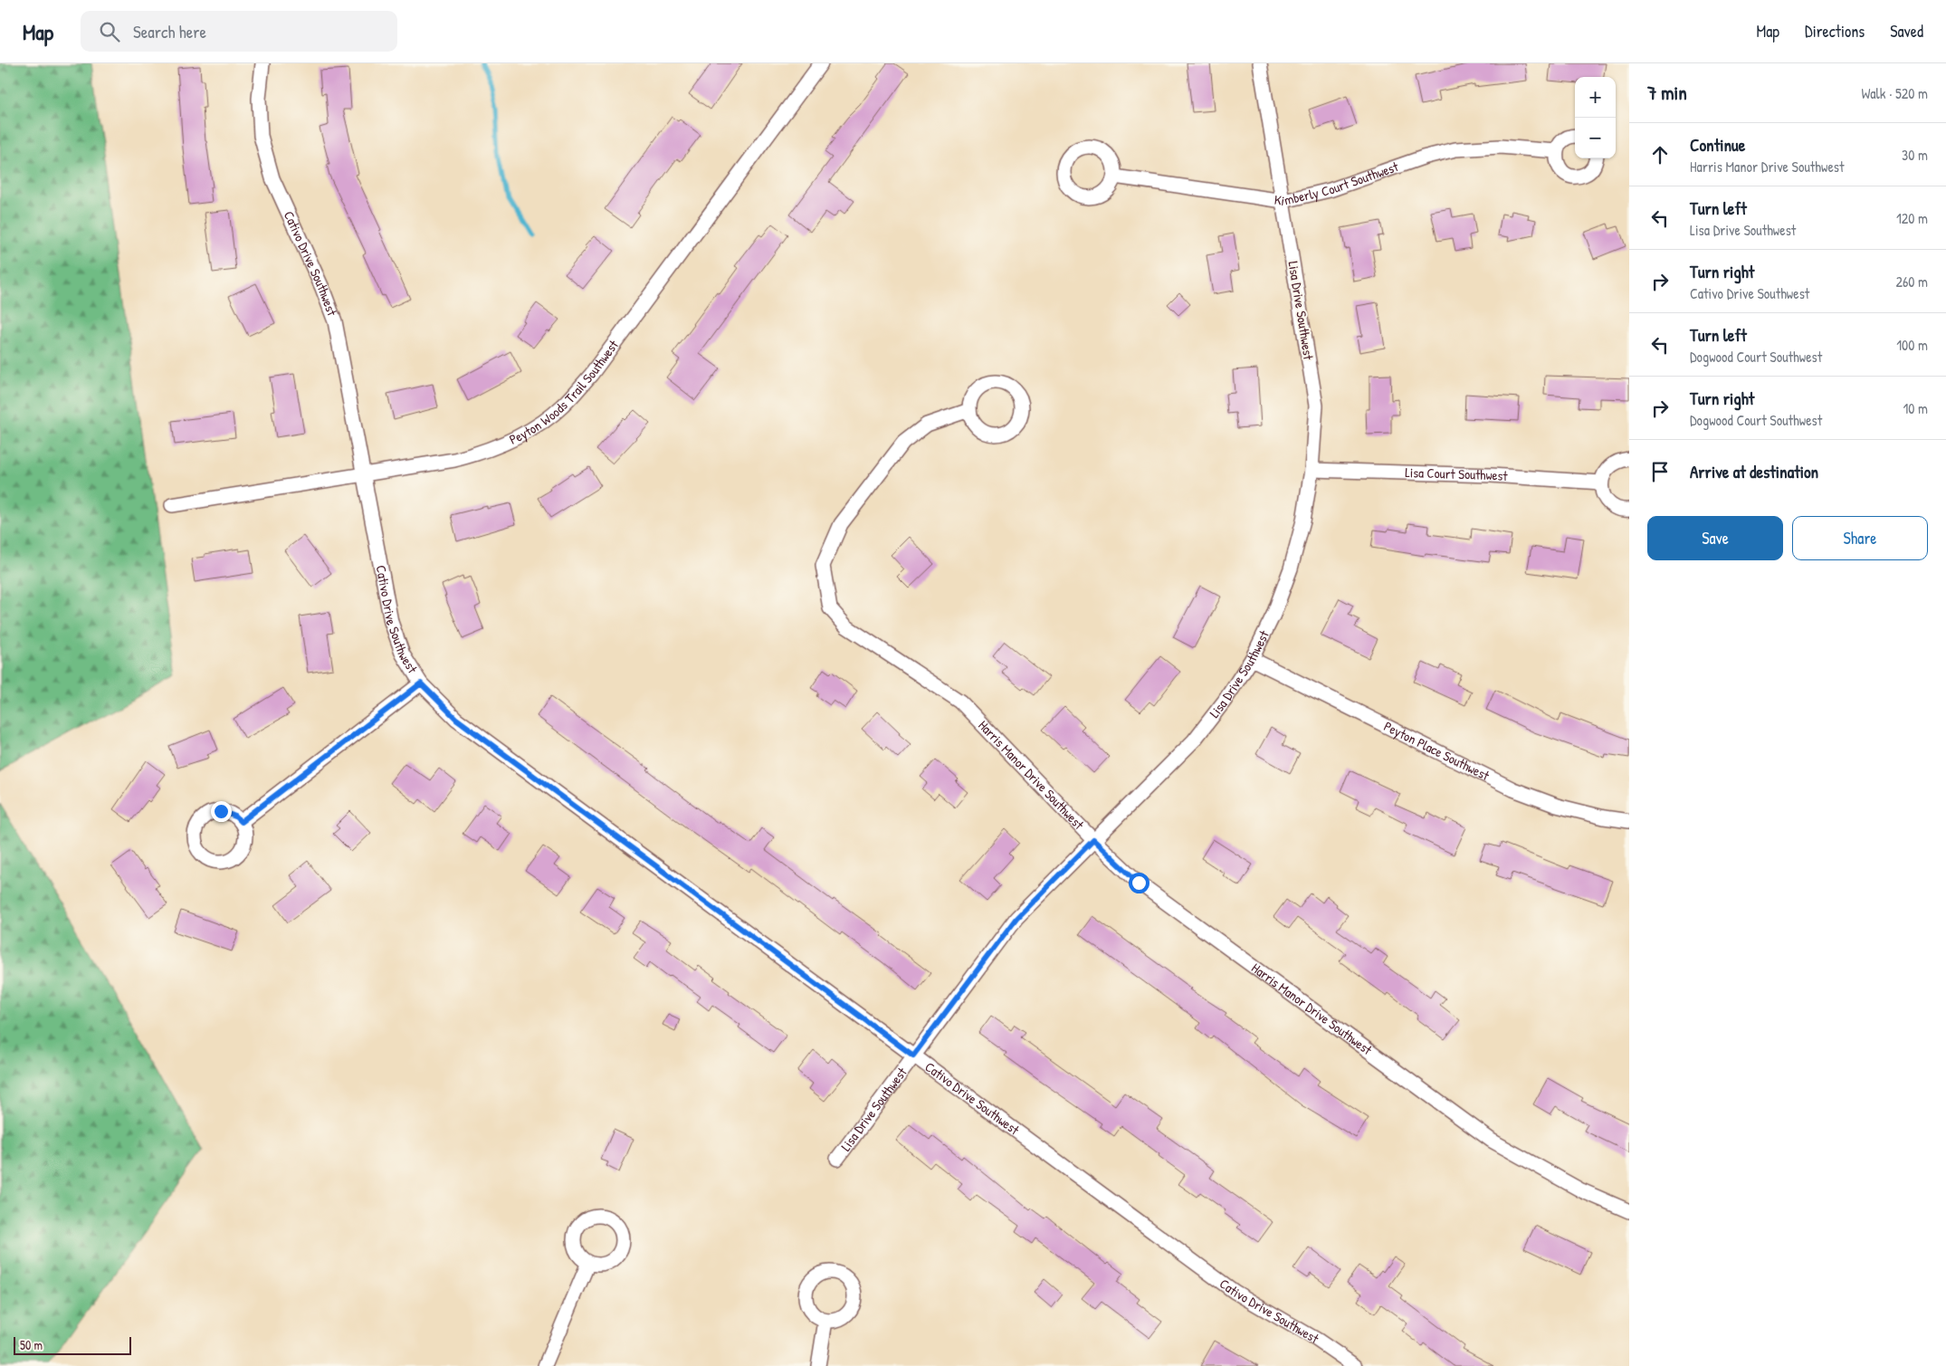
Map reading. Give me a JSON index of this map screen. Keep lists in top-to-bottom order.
{
  "streets": {
    "street": [
      "Kimberly Court Southwest",
      "Cativo Drive Southwest",
      "Lisa Drive Southwest",
      "Peyton Woods Trail Southwest",
      "Lisa Court Southwest",
      "Peyton Place Southwest",
      "Harris Manor Drive Southwest"
    ]
  },
  "crossings": [
    ["Kimberly Court Southwest", "Lisa Drive Southwest"],
    ["Cativo Drive Southwest", "Lisa Drive Southwest"],
    ["Cativo Drive Southwest", "Peyton Woods Trail Southwest"],
    ["Lisa Drive Southwest", "Lisa Court Southwest"],
    ["Lisa Drive Southwest", "Peyton Place Southwest"],
    ["Lisa Drive Southwest", "Harris Manor Drive Southwest"]
  ],
  "scale_bar": "50 m",
  "page": {
    "header": "Map",
    "search": "Search here",
    "nav": ["Map", "Directions", "Saved"],
    "heading": ["7 min", "Walk · 520 m"],
    "map_buttons": ["+", "−"],
    "list": [
      ["Continue", "Harris Manor Drive Southwest", "30 m"],
      ["Turn left", "Lisa Drive Southwest", "120 m"],
      ["Turn right", "Cativo Drive Southwest", "260 m"],
      ["Turn left", "Dogwood Court Southwest", "100 m"],
      ["Turn right", "Dogwood Court Southwest", "10 m"],
      "Arrive at destination"
    ],
    "buttons": ["Save", "Share"],
    "scale": "50 m"
  }
}
